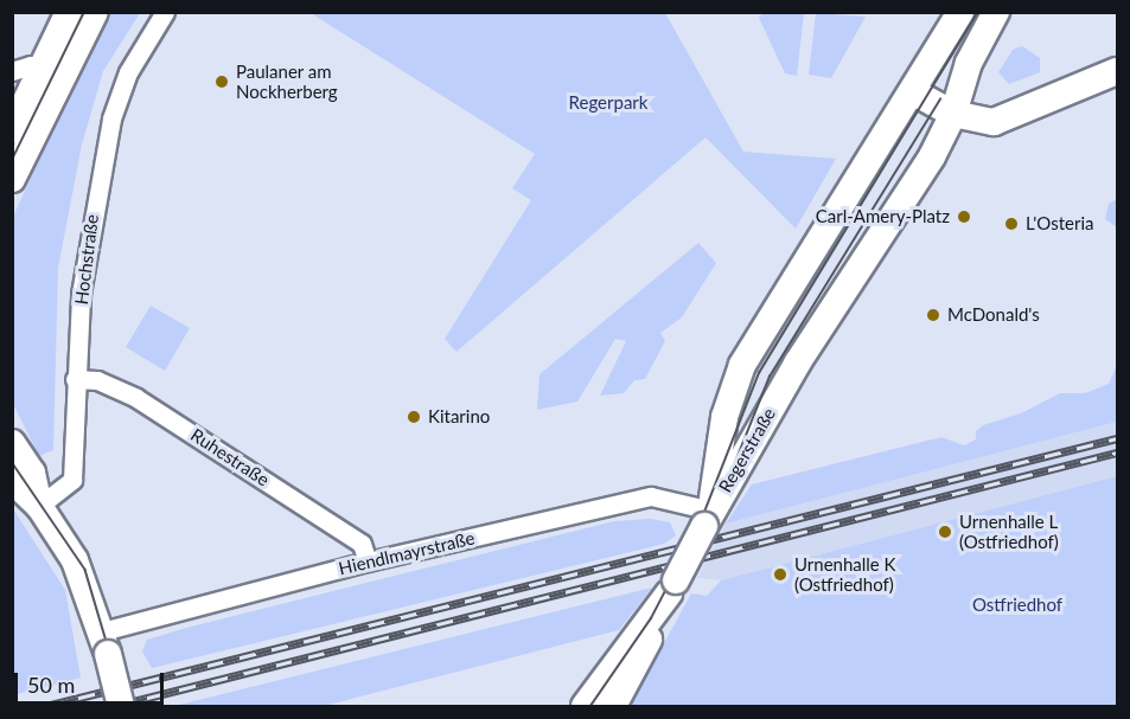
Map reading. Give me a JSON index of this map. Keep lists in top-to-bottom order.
{
  "streets": {
    "main road": ["Regerstraße"],
    "street": ["Hochstraße", "Ruhestraße", "Hiendlmayrstraße"]
  },
  "crossings": [
    ["Hochstraße", "Ruhestraße"],
    ["Regerstraße", "Hiendlmayrstraße"],
    ["Ruhestraße", "Hiendlmayrstraße"]
  ],
  "parks": ["Regerpark", "Ostfriedhof"],
  "places": [
    "Paulaner am Nockherberg",
    "Carl-Amery-Platz",
    "L'Osteria",
    "McDonald's",
    "Kitarino",
    "Urnenhalle L (Ostfriedhof)",
    "Urnenhalle K (Ostfriedhof)"
  ],
  "scale_bar": "50 m"
}
